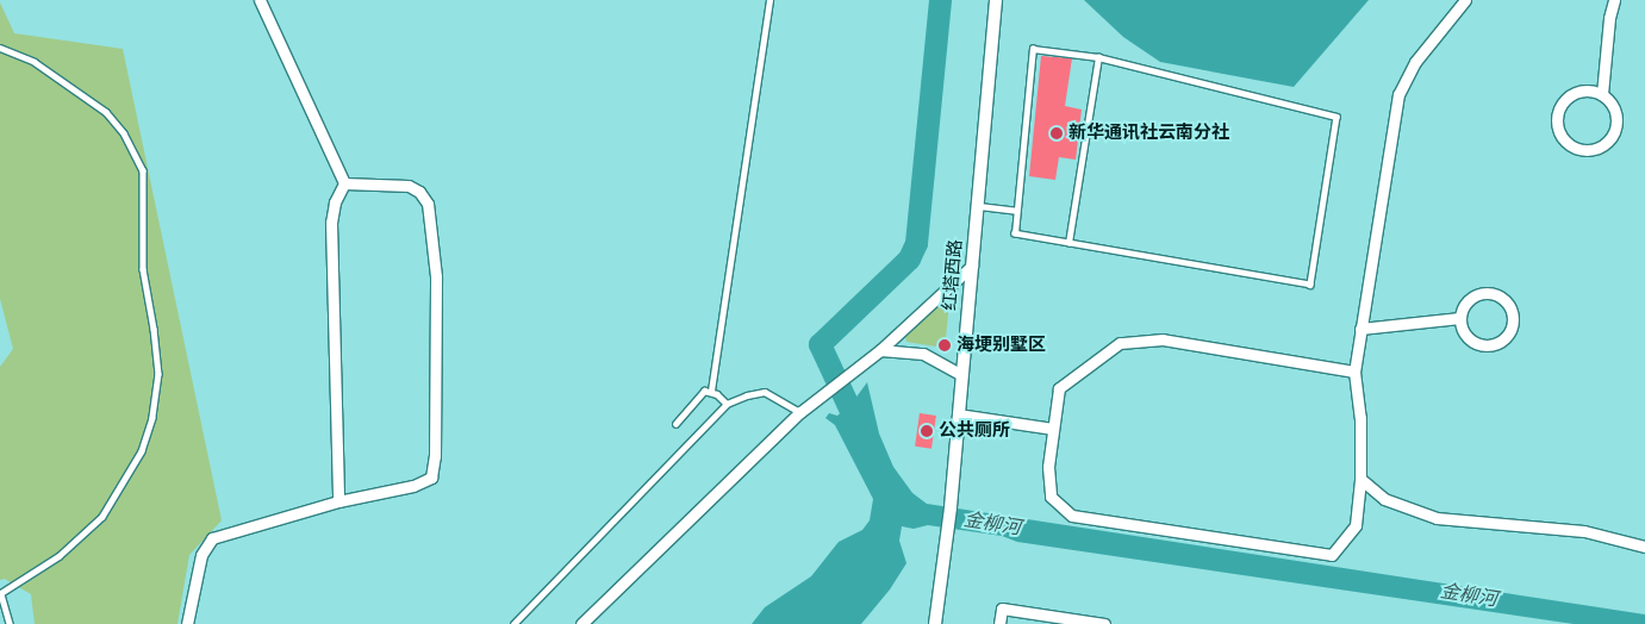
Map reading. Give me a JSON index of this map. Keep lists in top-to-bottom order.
{
  "streets": {
    "street": ["红塔西路"]
  },
  "water": ["金柳河"],
  "places": ["新华通讯社云南分社", "海埂别墅区", "公共厕所"]
}
